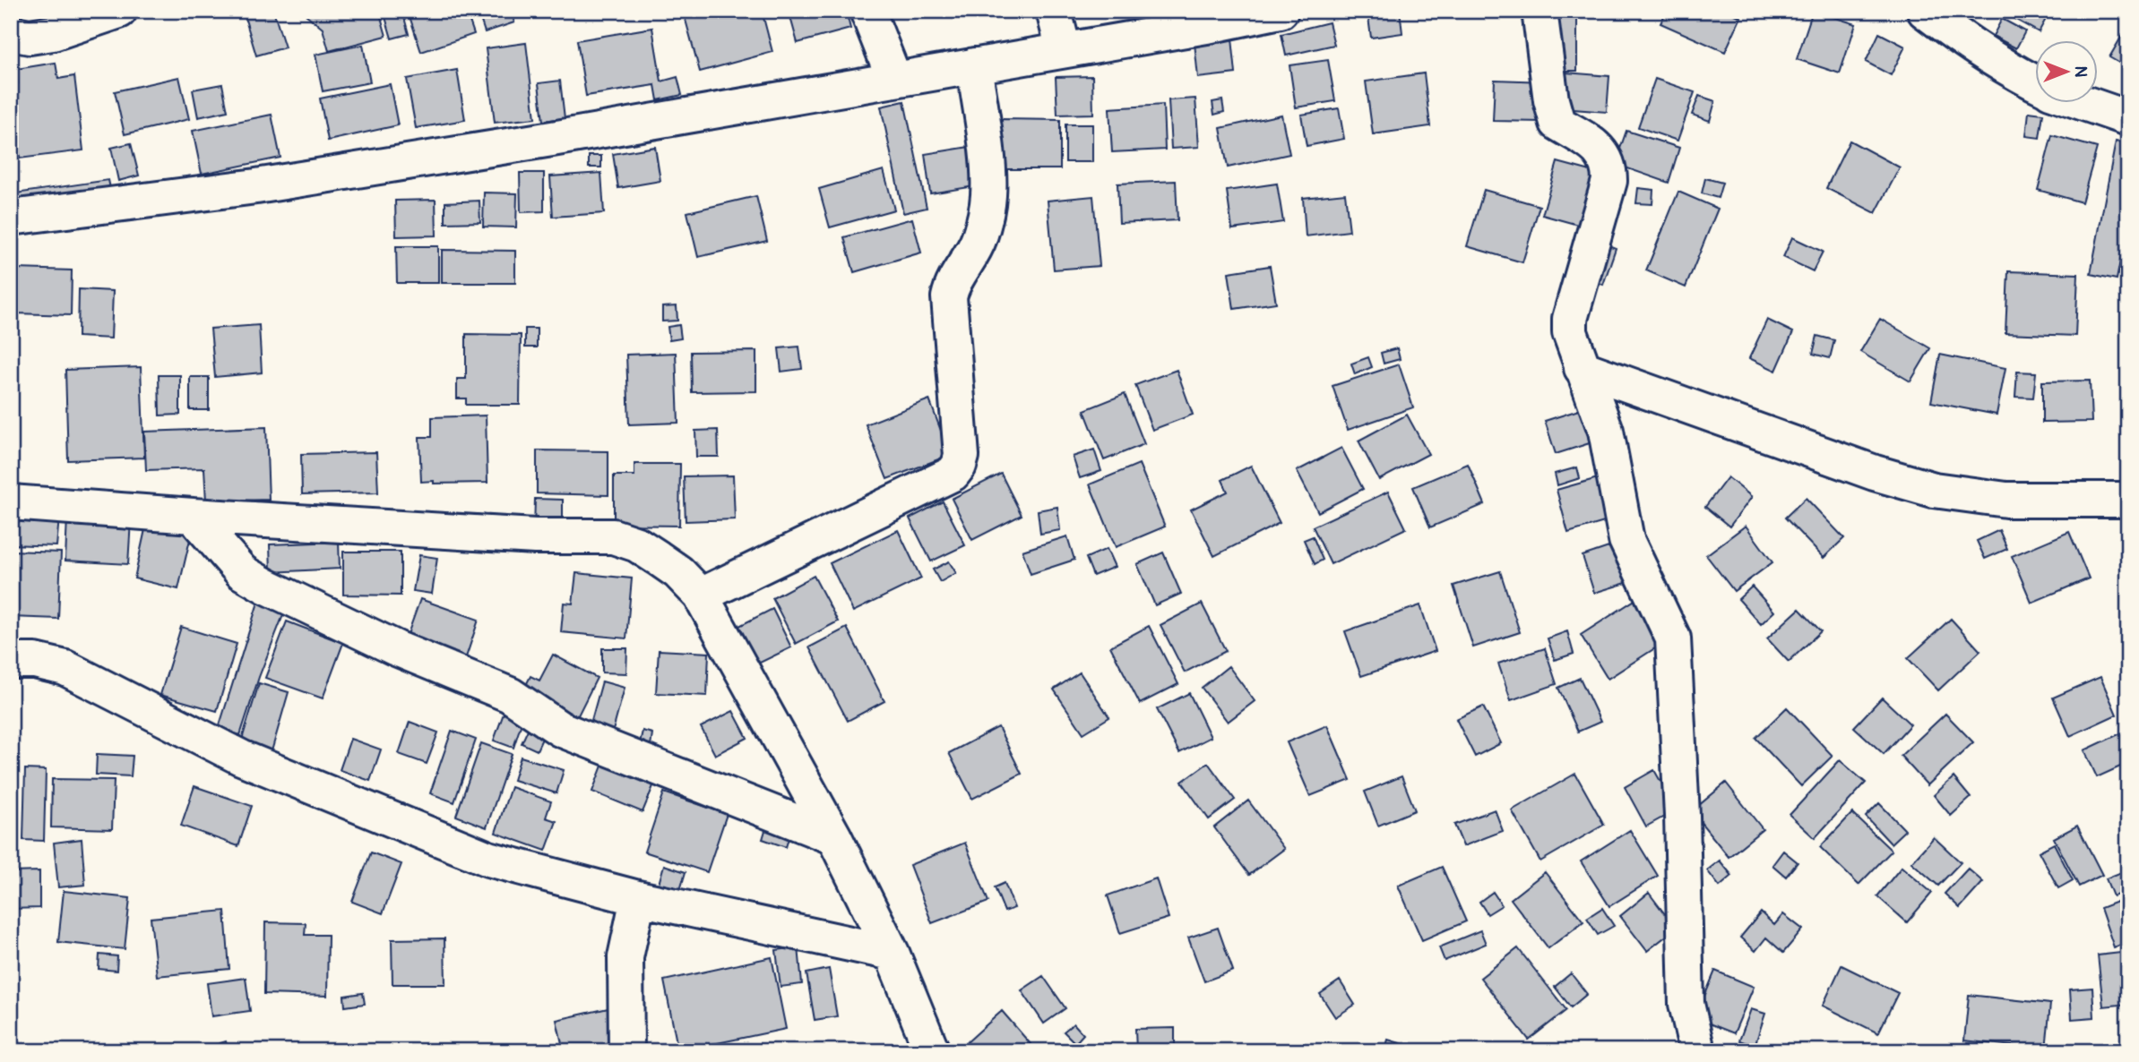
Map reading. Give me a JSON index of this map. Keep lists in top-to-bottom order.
{
  "north": "right"
}
